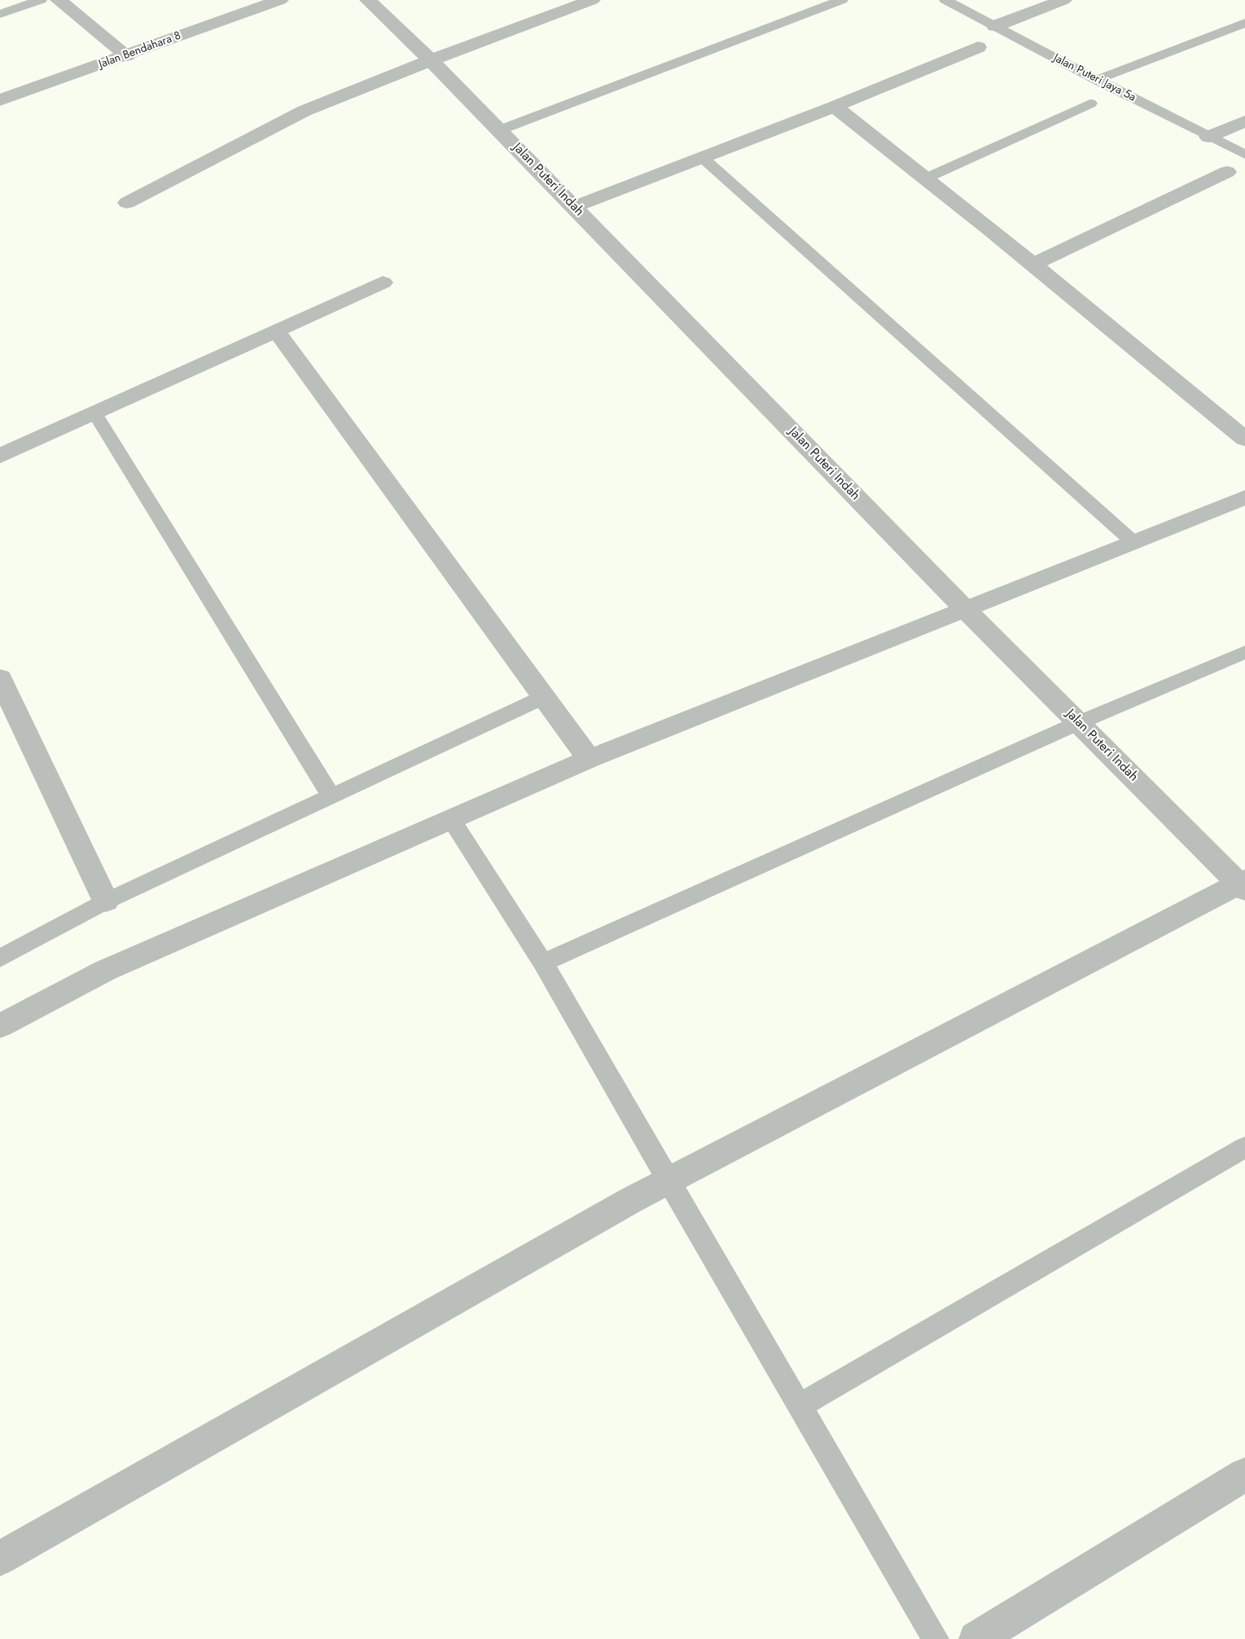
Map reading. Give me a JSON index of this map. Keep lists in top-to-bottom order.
{
  "streets": {
    "street": ["Jalan Bendahara 8", "Jalan Puteri Indah"],
    "lane": ["Jalan Puteri Jaya 5a"]
  }
}
